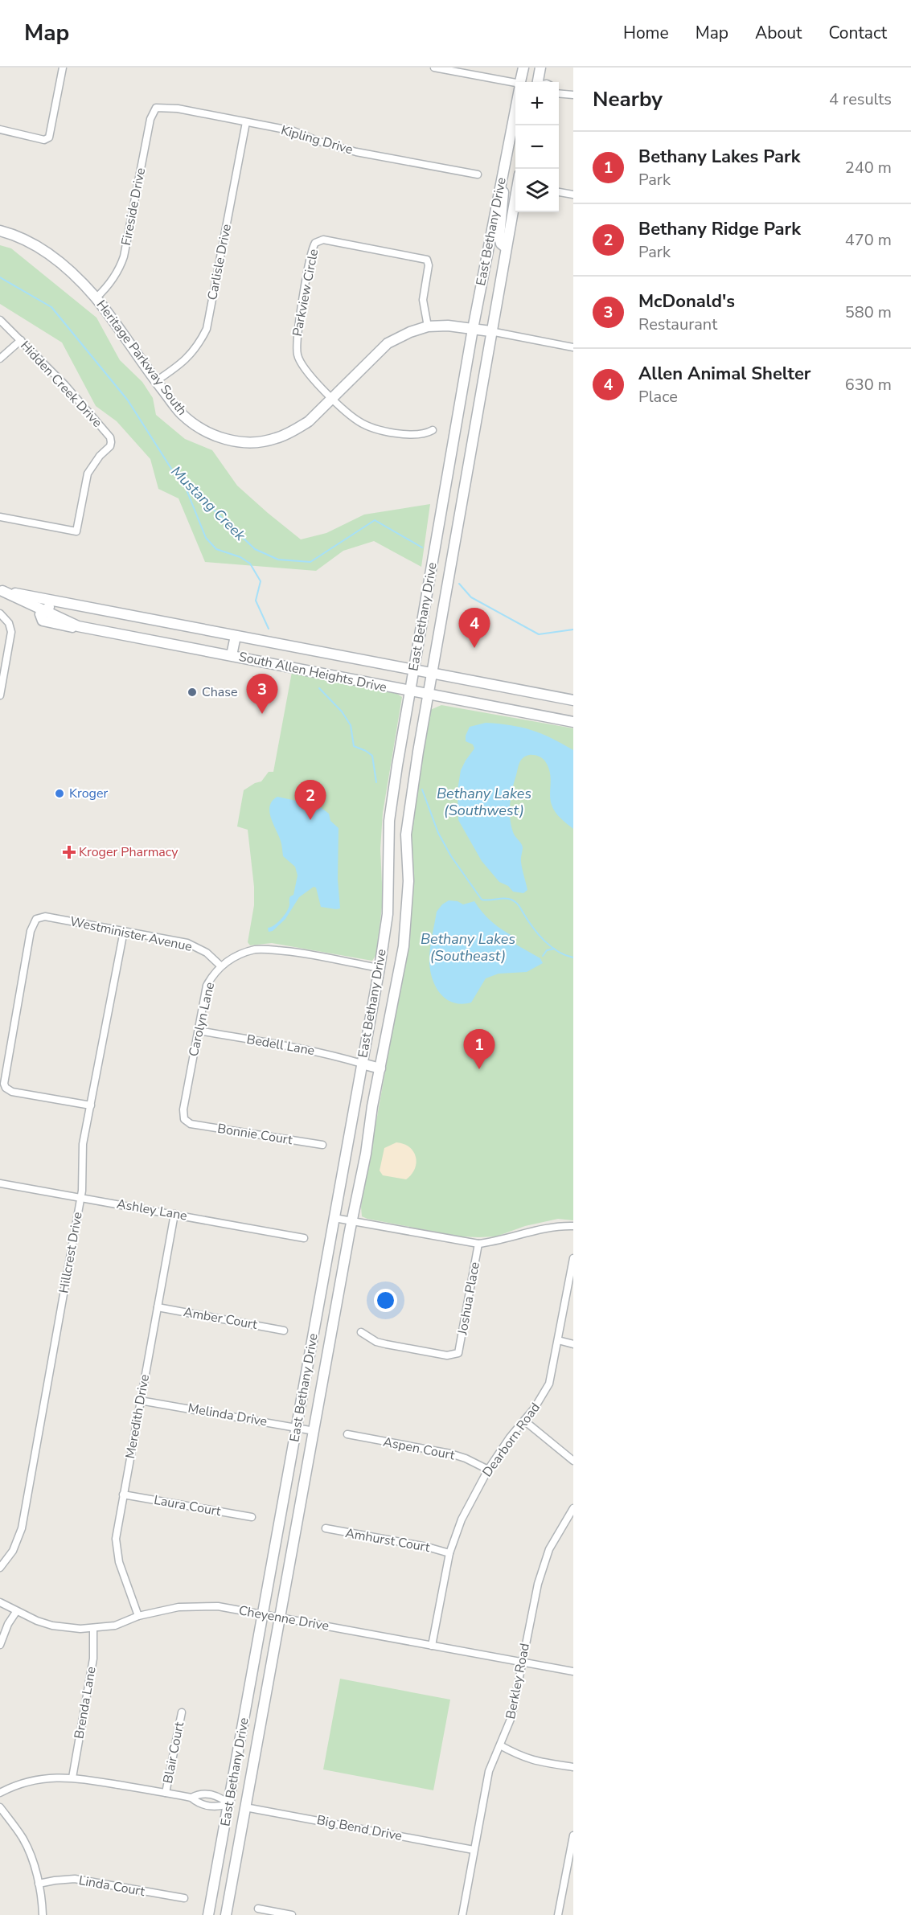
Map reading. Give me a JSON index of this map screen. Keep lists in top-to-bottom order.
{
  "streets": {
    "main road": ["East Bethany Drive", "Heritage Parkway South", "South Allen Heights Drive"],
    "street": [
      "Kipling Drive",
      "Fireside Drive",
      "Carlisle Drive",
      "Parkview Circle",
      "Hidden Creek Drive",
      "Westminister Avenue",
      "Carolyn Lane",
      "Bedell Lane",
      "Bonnie Court",
      "Ashley Lane",
      "Hillcrest Drive",
      "Joshua Place",
      "Amber Court",
      "Melinda Drive",
      "Meredith Drive",
      "Dearborn Road",
      "Aspen Court",
      "Laura Court",
      "Amhurst Court",
      "Cheyenne Drive",
      "Berkley Road",
      "Brenda Lane",
      "Blair Court",
      "Big Bend Drive",
      "Linda Court"
    ]
  },
  "crossings": [
    ["Kipling Drive", "Fireside Drive"],
    ["Kipling Drive", "Carlisle Drive"],
    ["Fireside Drive", "Heritage Parkway South"],
    ["East Bethany Drive", "Heritage Parkway South"],
    ["East Bethany Drive", "South Allen Heights Drive"],
    ["East Bethany Drive", "Carolyn Lane"],
    ["East Bethany Drive", "Bedell Lane"],
    ["East Bethany Drive", "Melinda Drive"],
    ["East Bethany Drive", "Cheyenne Drive"],
    ["East Bethany Drive", "Big Bend Drive"],
    ["Carlisle Drive", "Heritage Parkway South"],
    ["Parkview Circle", "Heritage Parkway South"],
    ["Westminister Avenue", "Carolyn Lane"],
    ["Westminister Avenue", "Hillcrest Drive"],
    ["Carolyn Lane", "Bedell Lane"],
    ["Carolyn Lane", "Bonnie Court"],
    ["Ashley Lane", "Hillcrest Drive"],
    ["Ashley Lane", "Meredith Drive"],
    ["Amber Court", "Meredith Drive"],
    ["Melinda Drive", "Meredith Drive"],
    ["Meredith Drive", "Laura Court"],
    ["Meredith Drive", "Cheyenne Drive"],
    ["Dearborn Road", "Aspen Court"],
    ["Dearborn Road", "Amhurst Court"],
    ["Dearborn Road", "Cheyenne Drive"],
    ["Cheyenne Drive", "Berkley Road"],
    ["Cheyenne Drive", "Brenda Lane"],
    ["Berkley Road", "Big Bend Drive"]
  ],
  "water": ["Mustang Creek", "Bethany Lakes (Southwest)", "Bethany Lakes (Southeast)"],
  "places": {
    "other": ["Chase", "Kroger"],
    "health": ["Kroger Pharmacy"]
  },
  "page": {
    "header": "Map",
    "nav": [
      "Home",
      "Map",
      "About",
      "Contact"
    ],
    "heading": ["Nearby", "4 results"],
    "map_buttons": ["+", "−"],
    "list": [
      {
        "mark": "1",
        "name": "Bethany Lakes Park",
        "note": "Park",
        "value": "240 m"
      },
      {
        "mark": "2",
        "name": "Bethany Ridge Park",
        "note": "Park",
        "value": "470 m"
      },
      {
        "mark": "3",
        "name": "McDonald's",
        "note": "Restaurant",
        "value": "580 m"
      },
      {
        "mark": "4",
        "name": "Allen Animal Shelter",
        "note": "Place",
        "value": "630 m"
      }
    ],
    "pins": [
      "4",
      "3",
      "2",
      "1"
    ]
  }
}
